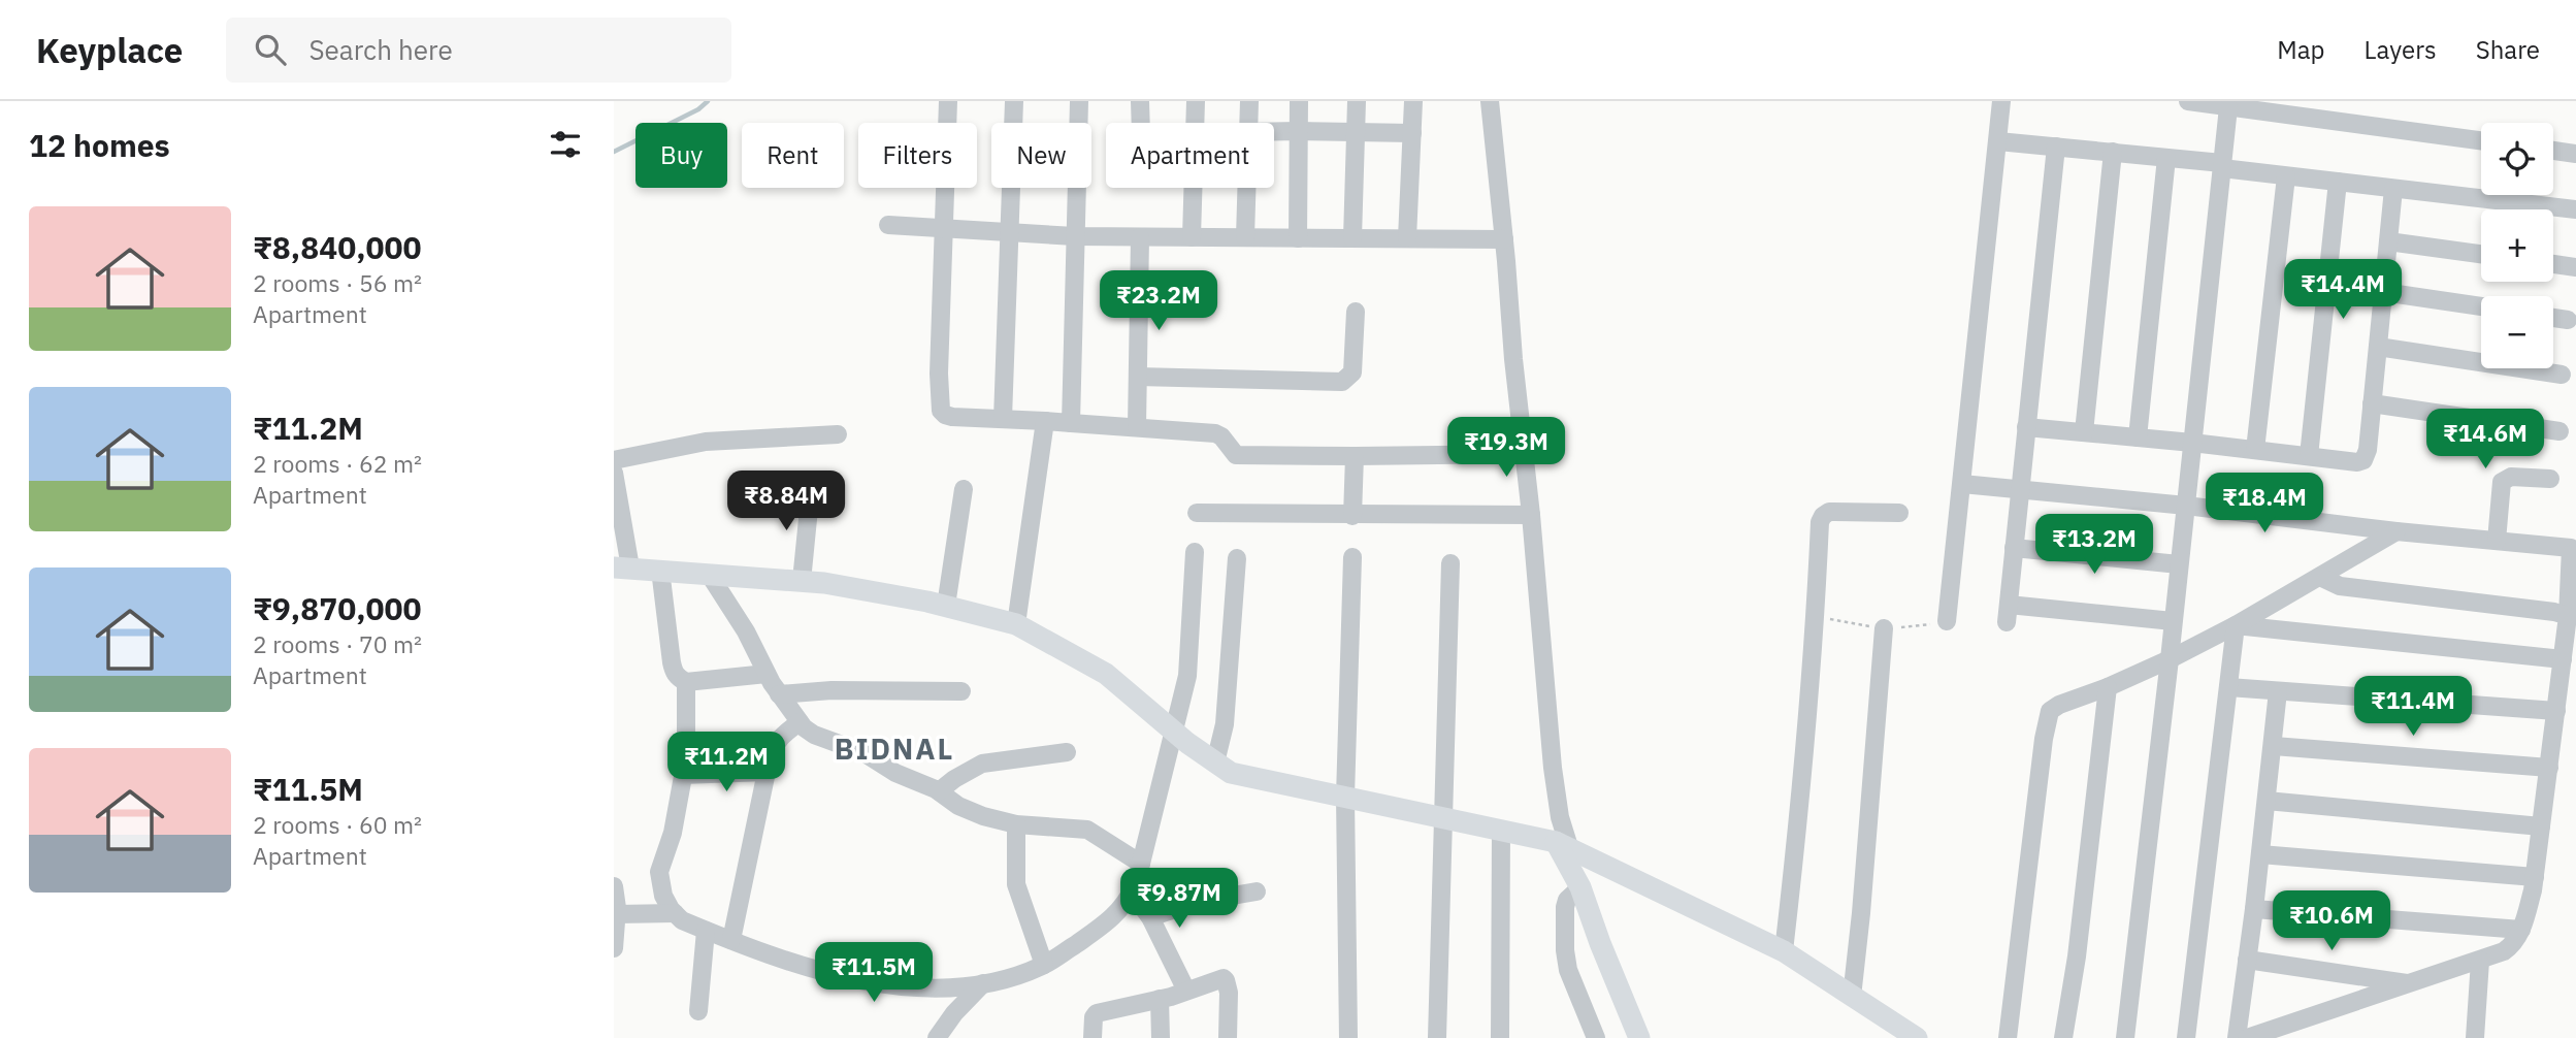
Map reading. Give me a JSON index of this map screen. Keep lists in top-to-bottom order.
{
  "districts": ["BIDNAL"],
  "page": {
    "header": "Keyplace",
    "search": "Search here",
    "nav": ["Map", "Layers", "Share"],
    "heading": "12 homes",
    "map_buttons": ["+", "−"],
    "chip": [
      "Buy",
      "Rent",
      "Filters",
      "New",
      "Apartment"
    ],
    "list": [
      {
        "name": "₹8,840,000",
        "note": "2 rooms · 56 m² · Apartment"
      },
      {
        "name": "₹11.2M",
        "note": "2 rooms · 62 m² · Apartment"
      },
      {
        "name": "₹9,870,000",
        "note": "2 rooms · 70 m² · Apartment"
      },
      {
        "name": "₹11.5M",
        "note": "2 rooms · 60 m² · Apartment"
      }
    ],
    "price": [
      "₹14.4M",
      "₹23.2M",
      "₹14.6M",
      "₹19.3M",
      "₹8.84M",
      "₹18.4M",
      "₹13.2M",
      "₹11.4M",
      "₹11.2M",
      "₹9.87M",
      "₹10.6M",
      "₹11.5M"
    ]
  }
}
